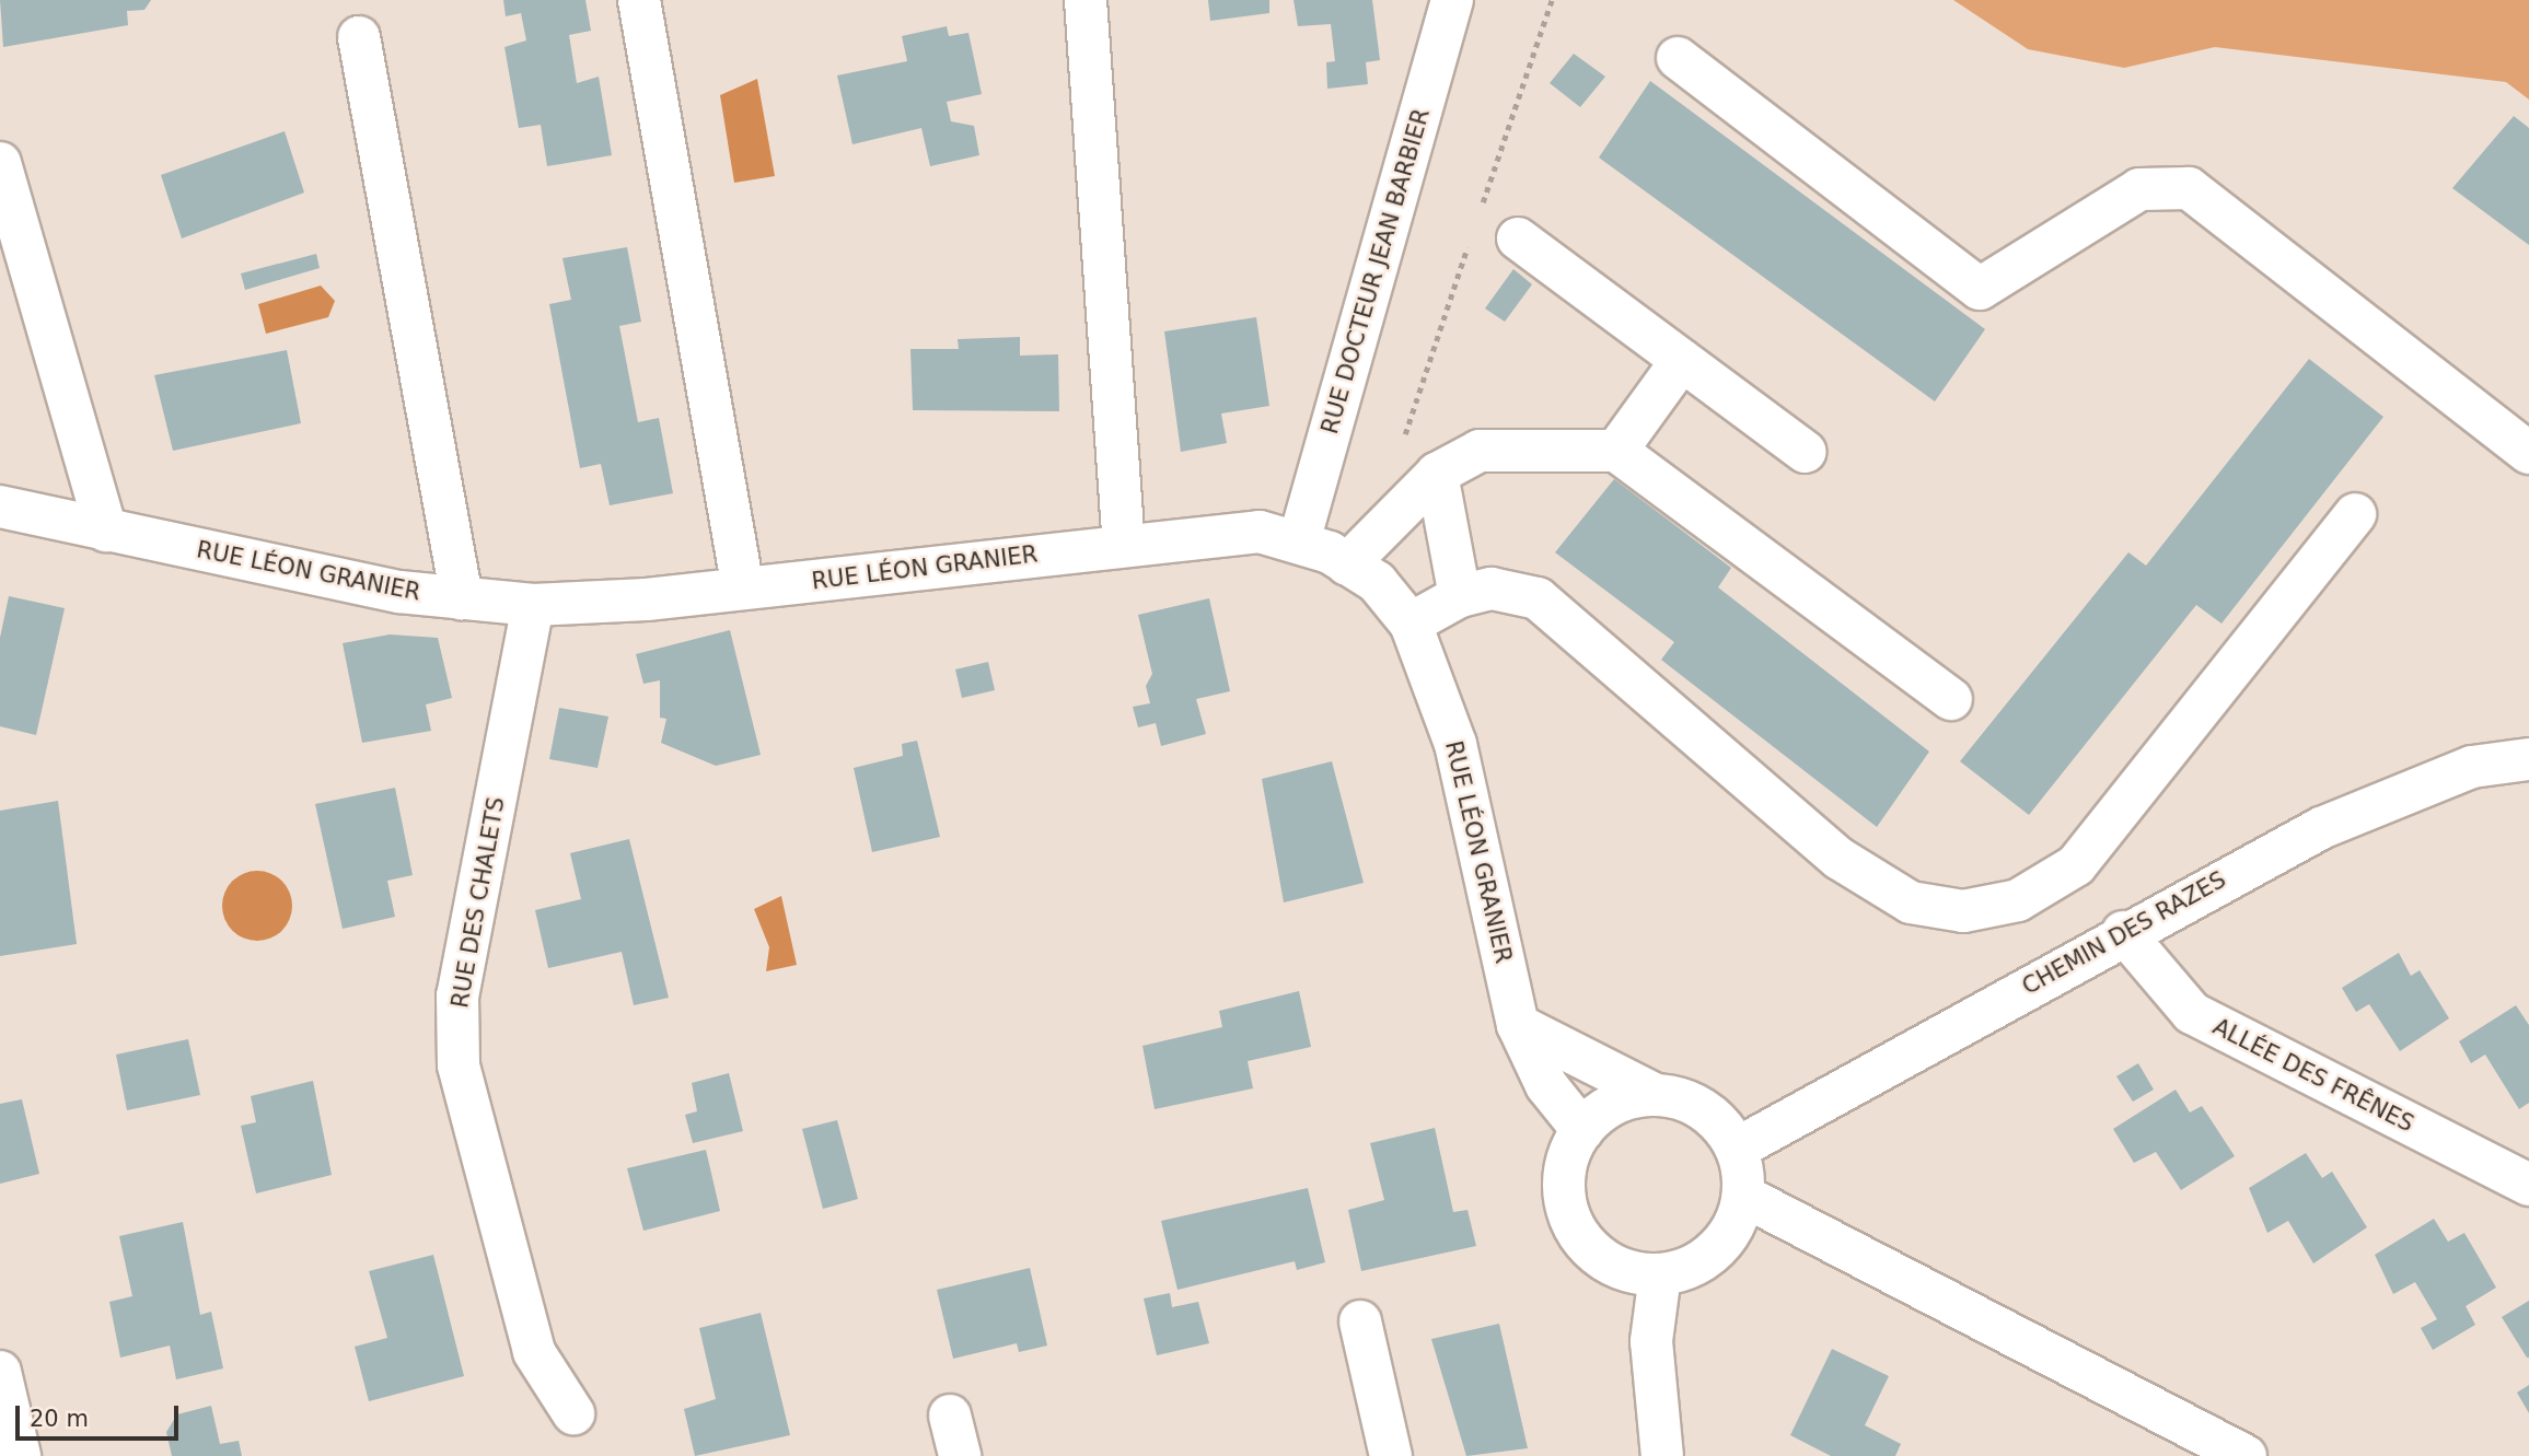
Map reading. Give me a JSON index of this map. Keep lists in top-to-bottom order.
{
  "streets": {
    "street": [
      "RUE DOCTEUR JEAN BARBIER",
      "RUE LÉON GRANIER",
      "RUE DES CHALETS",
      "CHEMIN DES RAZES",
      "ALLÉE DES FRÊNES"
    ]
  },
  "crossings": [
    ["RUE DOCTEUR JEAN BARBIER", "RUE LÉON GRANIER"],
    ["RUE LÉON GRANIER", "RUE DES CHALETS"],
    ["RUE LÉON GRANIER", "CHEMIN DES RAZES"],
    ["CHEMIN DES RAZES", "ALLÉE DES FRÊNES"]
  ],
  "scale_bar": "20 m"
}
